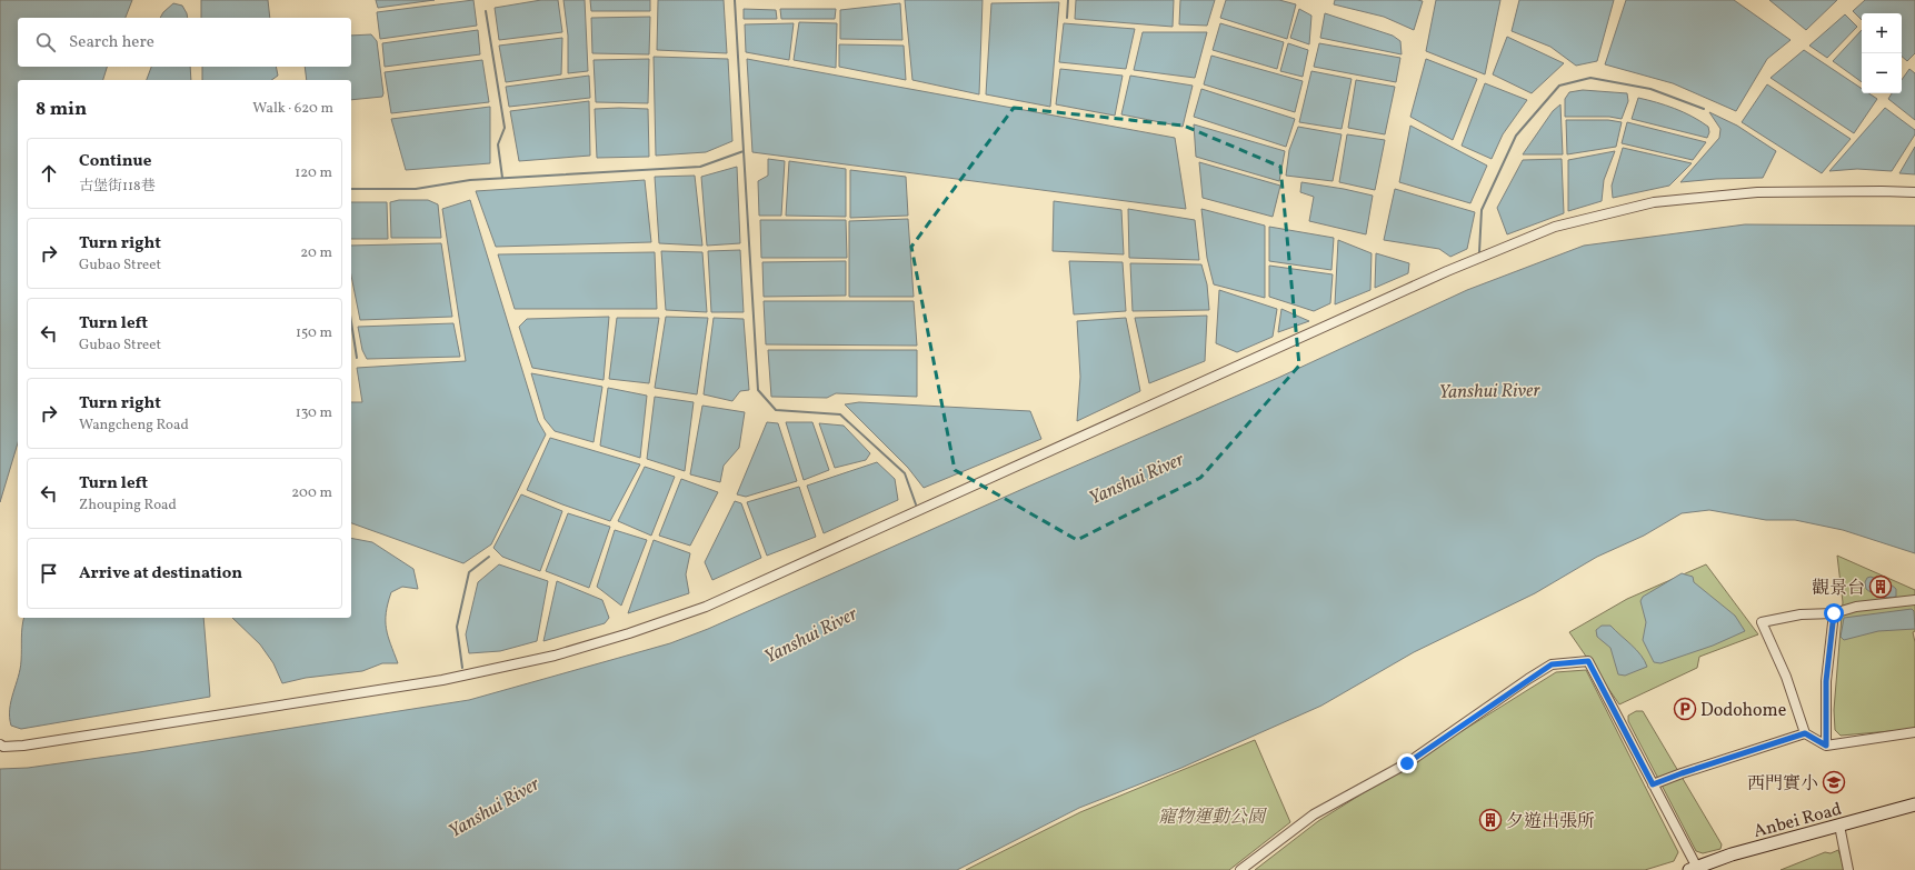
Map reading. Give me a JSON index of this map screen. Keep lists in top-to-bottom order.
{
  "streets": {
    "street": ["Anbei Road"]
  },
  "water": ["Yanshui River"],
  "parks": ["寵物運動公園"],
  "places": {
    "building": ["觀景台", "夕遊出張所"],
    "parking": ["Dodohome"],
    "school or university": ["西門實小"]
  },
  "page": {
    "map_buttons": ["+", "−"],
    "search": "Search here",
    "heading": ["8 min", "Walk · 620 m"],
    "list": [
      ["Continue", "古堡街118巷", "120 m"],
      ["Turn right", "Gubao Street", "20 m"],
      ["Turn left", "Gubao Street", "150 m"],
      ["Turn right", "Wangcheng Road", "130 m"],
      ["Turn left", "Zhouping Road", "200 m"],
      "Arrive at destination"
    ]
  }
}
